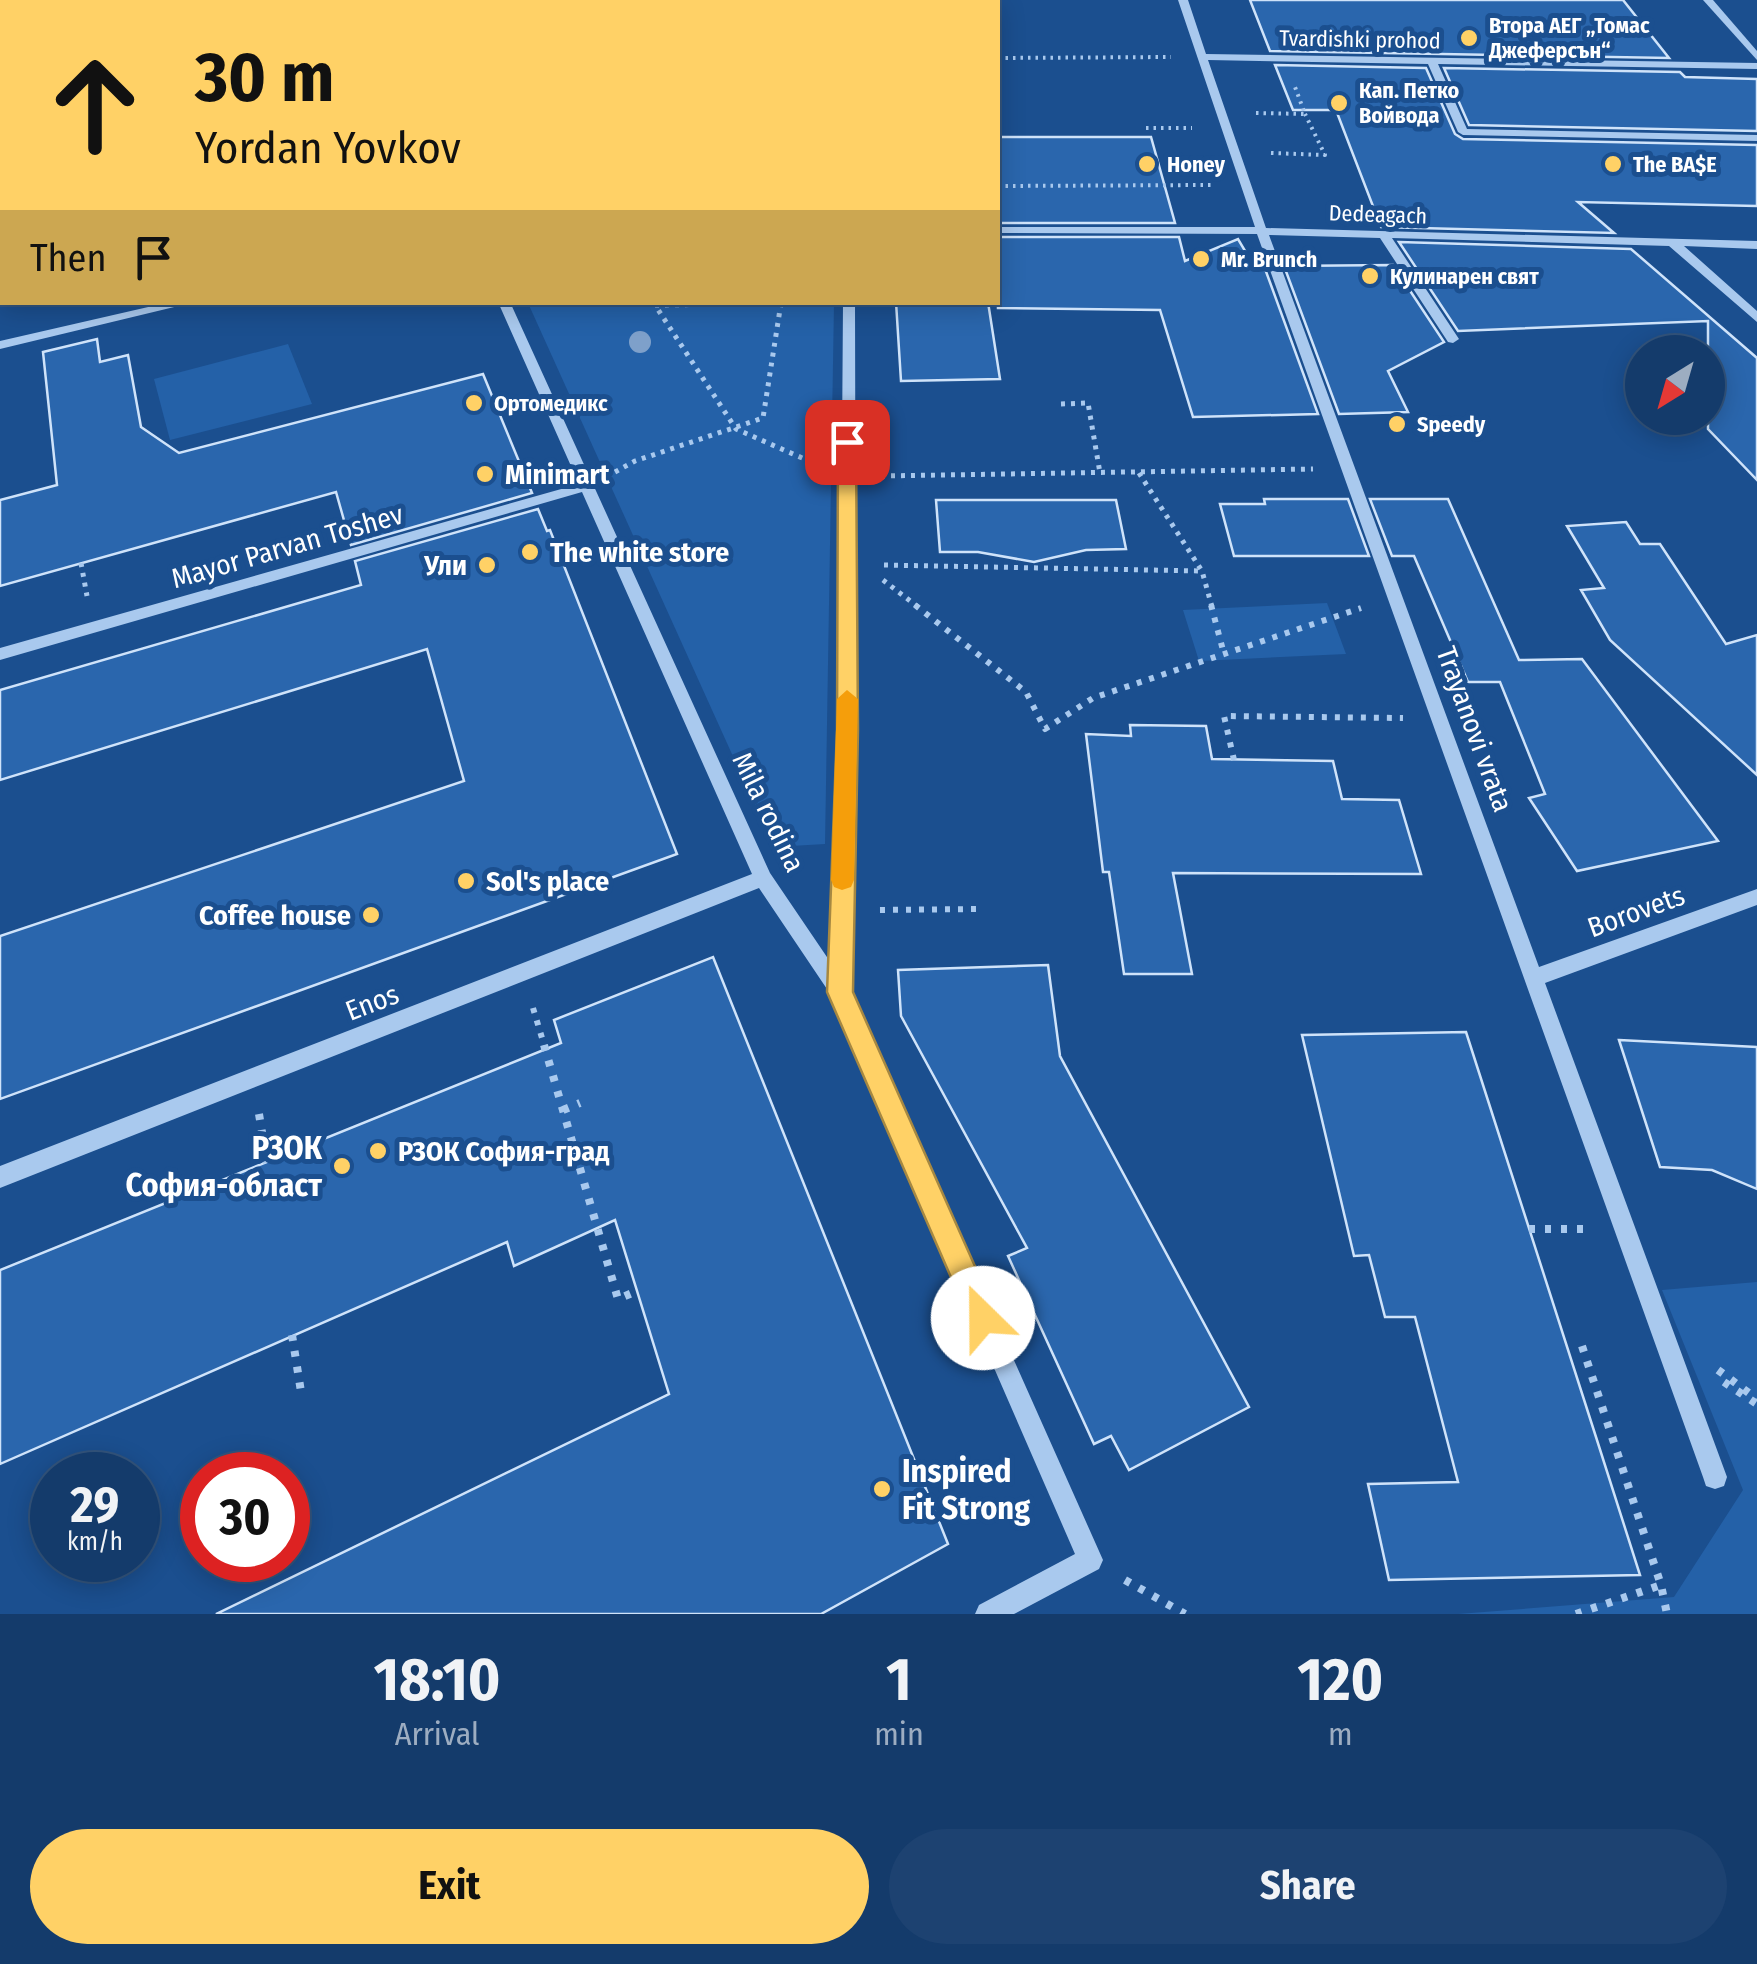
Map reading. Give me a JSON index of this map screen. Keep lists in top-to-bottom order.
{
  "streets": {
    "street": [
      "Tvardishki prohod",
      "Dedeagach",
      "Mayor Parvan Toshev",
      "Trayanovi vrata",
      "Mila rodina",
      "Borovets",
      "Enos"
    ]
  },
  "crossings": [
    ["Tvardishki prohod", "Trayanovi vrata"],
    ["Dedeagach", "Trayanovi vrata"],
    ["Mayor Parvan Toshev", "Mila rodina"],
    ["Trayanovi vrata", "Borovets"],
    ["Mila rodina", "Enos"]
  ],
  "places": [
    "Втора АЕГ „Томас Джеферсън“",
    "Кап. Петко Войвода",
    "Honey",
    "The BA$E",
    "Mr. Brunch",
    "Кулинарен свят",
    "Ортомедикс",
    "Speedy",
    "Minimart",
    "The white store",
    "Ули",
    "Sol's place",
    "Coffee house",
    "РЗОК София-град",
    "РЗОК София-област",
    "Inspired Fit Strong"
  ],
  "north": "bottom left",
  "page": {
    "turn": ["30 m", "Yordan Yovkov"],
    "then": "Then",
    "speed": "29 km/h",
    "limit": "30",
    "eta": [
      "18:10",
      "Arrival",
      "1",
      "min",
      "120",
      "m"
    ],
    "buttons": ["Exit", "Share"]
  }
}
